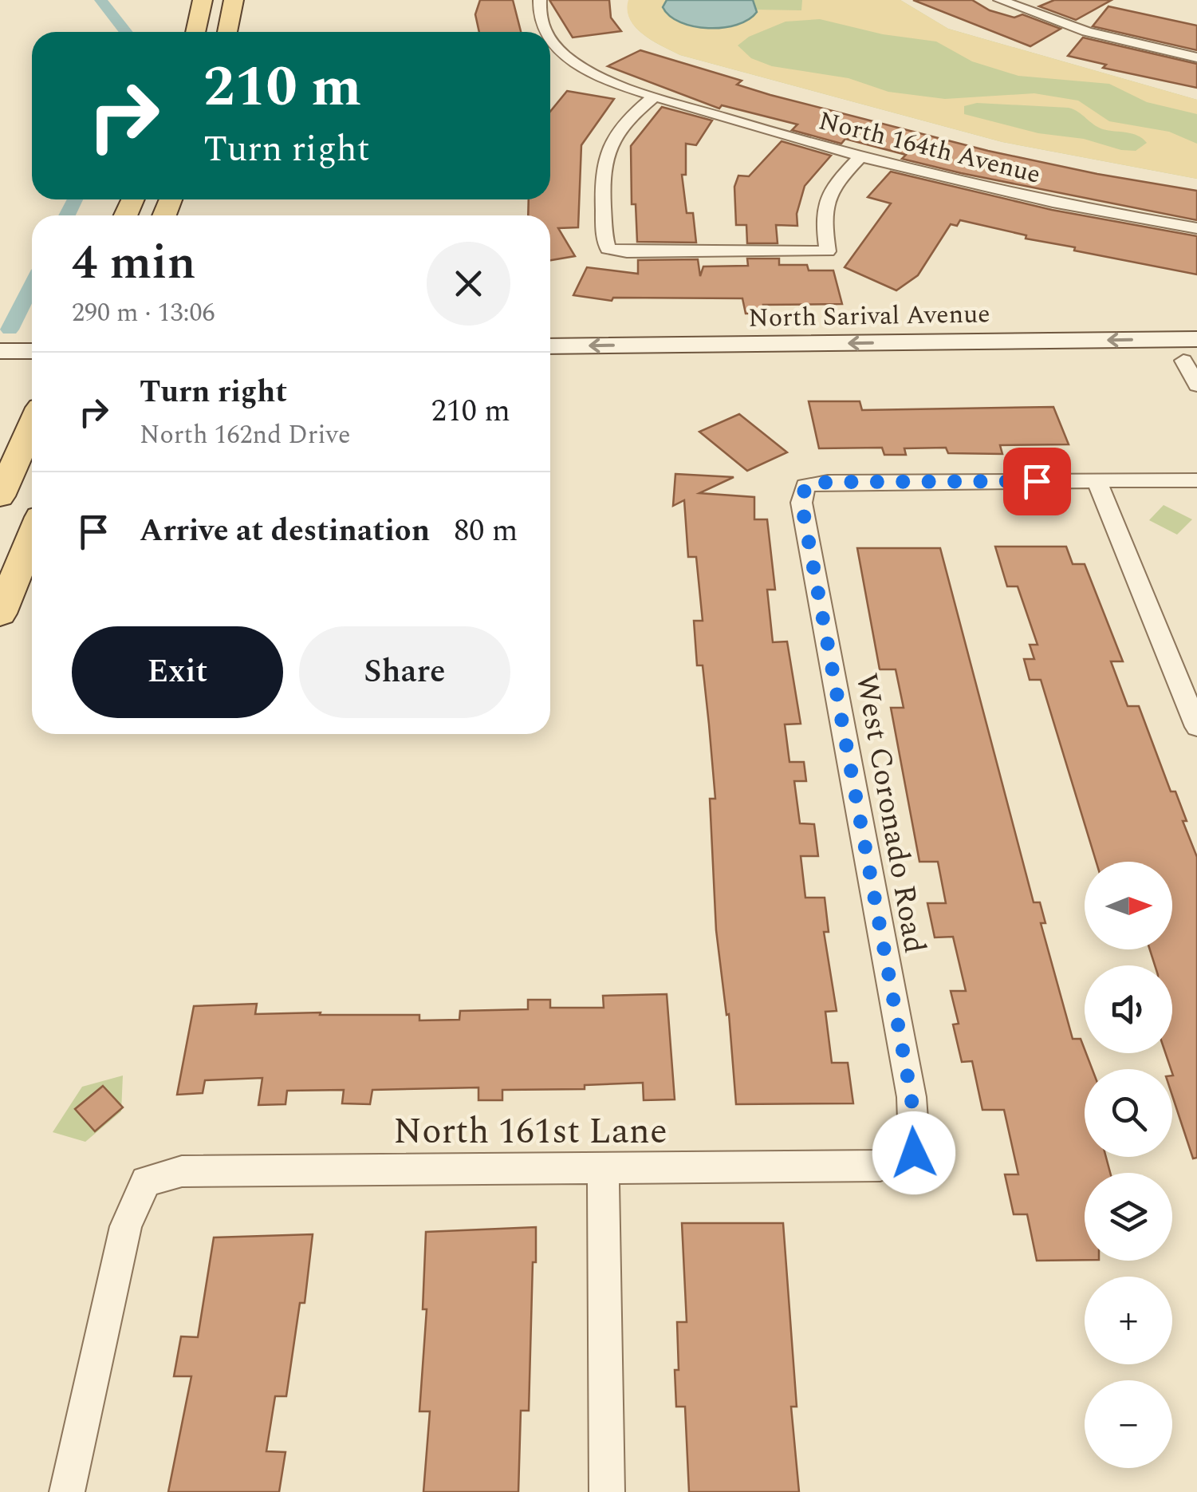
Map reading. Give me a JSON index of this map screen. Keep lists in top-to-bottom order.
{
  "streets": {
    "main road": ["North Sarival Avenue"],
    "street": ["North 164th Avenue", "West Coronado Road", "North 161st Lane"]
  },
  "crossings": [
    ["West Coronado Road", "North 161st Lane"]
  ],
  "north": "right",
  "page": {
    "turn": ["210 m", "Turn right"],
    "heading": ["4 min", "290 m · 13:06"],
    "list": [
      {
        "name": "Turn right",
        "note": "North 162nd Drive",
        "value": "210 m"
      },
      {
        "name": "Arrive at destination",
        "value": "80 m"
      }
    ],
    "buttons": ["Exit", "Share"],
    "map_buttons": ["+", "−"]
  }
}
